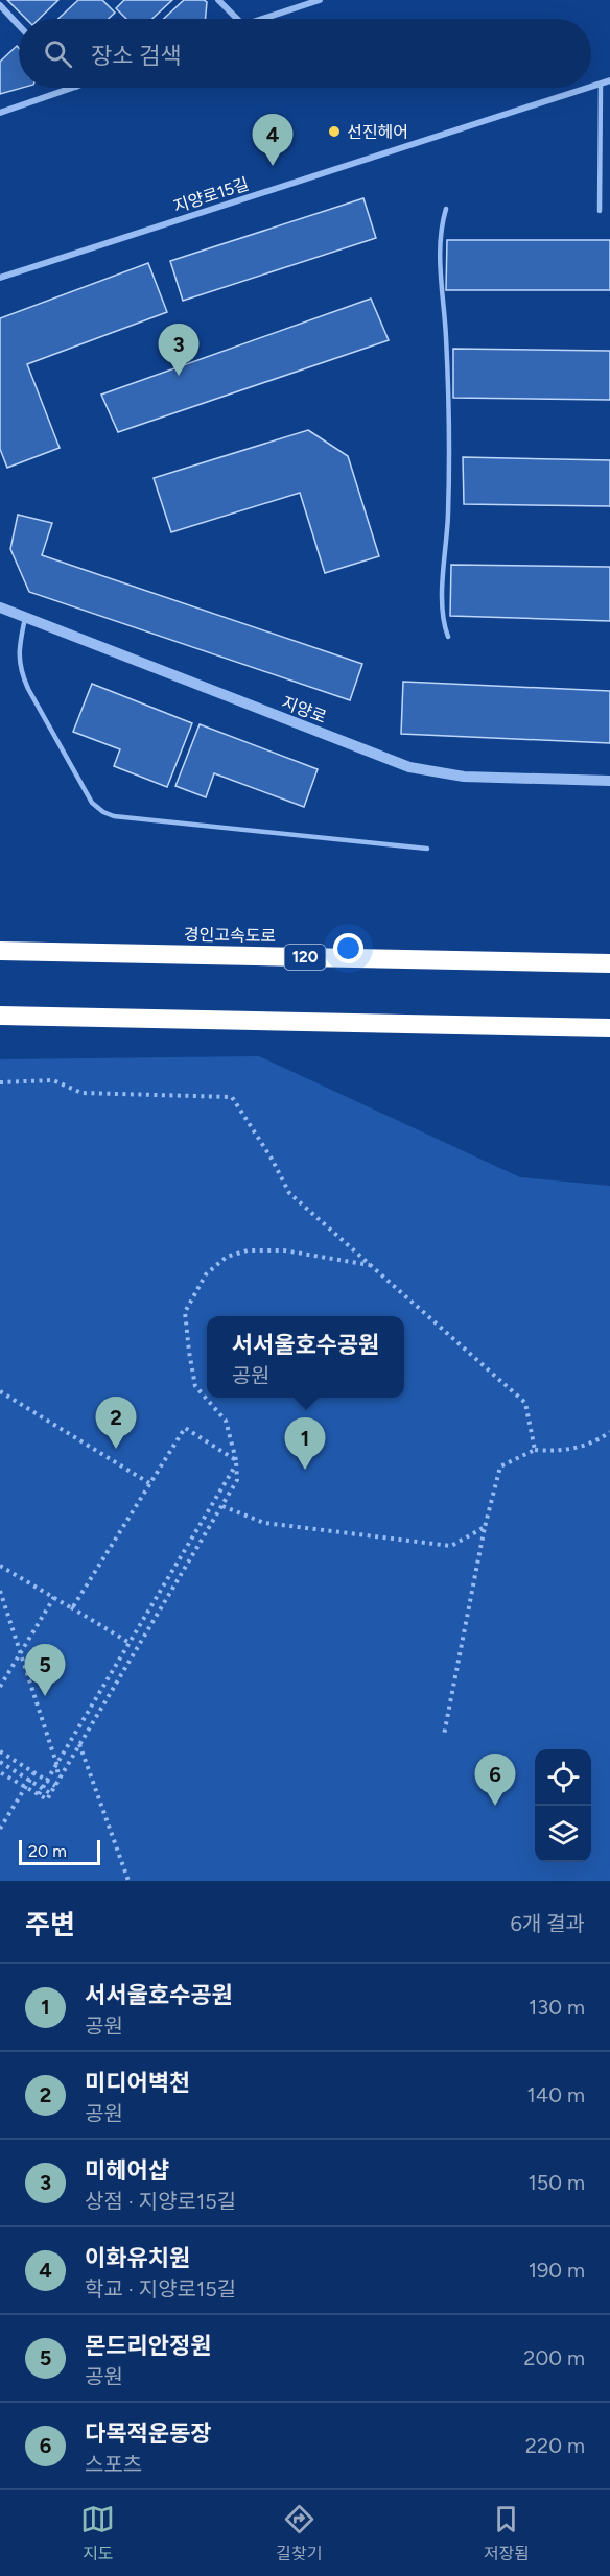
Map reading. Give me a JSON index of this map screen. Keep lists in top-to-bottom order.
{
  "streets": {
    "highway": ["경인고속도로", "120"],
    "street": ["지양로15길", "지양로"]
  },
  "places": ["선진헤어"],
  "scale_bar": "20 m",
  "page": {
    "search": "장소 검색",
    "pins": [
      "4",
      "3",
      "2",
      "1",
      "5",
      "6"
    ],
    "popup": ["서서울호수공원", "공원"],
    "scale": "20 m",
    "heading": ["주변", "6개 결과"],
    "list": [
      {
        "mark": "1",
        "name": "서서울호수공원",
        "note": "공원",
        "value": "130 m"
      },
      {
        "mark": "2",
        "name": "미디어벽천",
        "note": "공원",
        "value": "140 m"
      },
      {
        "mark": "3",
        "name": "미헤어샵",
        "note": "상점 · 지양로15길",
        "value": "150 m"
      },
      {
        "mark": "4",
        "name": "이화유치원",
        "note": "학교 · 지양로15길",
        "value": "190 m"
      },
      {
        "mark": "5",
        "name": "몬드리안정원",
        "note": "공원",
        "value": "200 m"
      },
      {
        "mark": "6",
        "name": "다목적운동장",
        "note": "스포츠",
        "value": "220 m"
      }
    ],
    "nav": ["지도", "길찾기", "저장됨"]
  }
}
